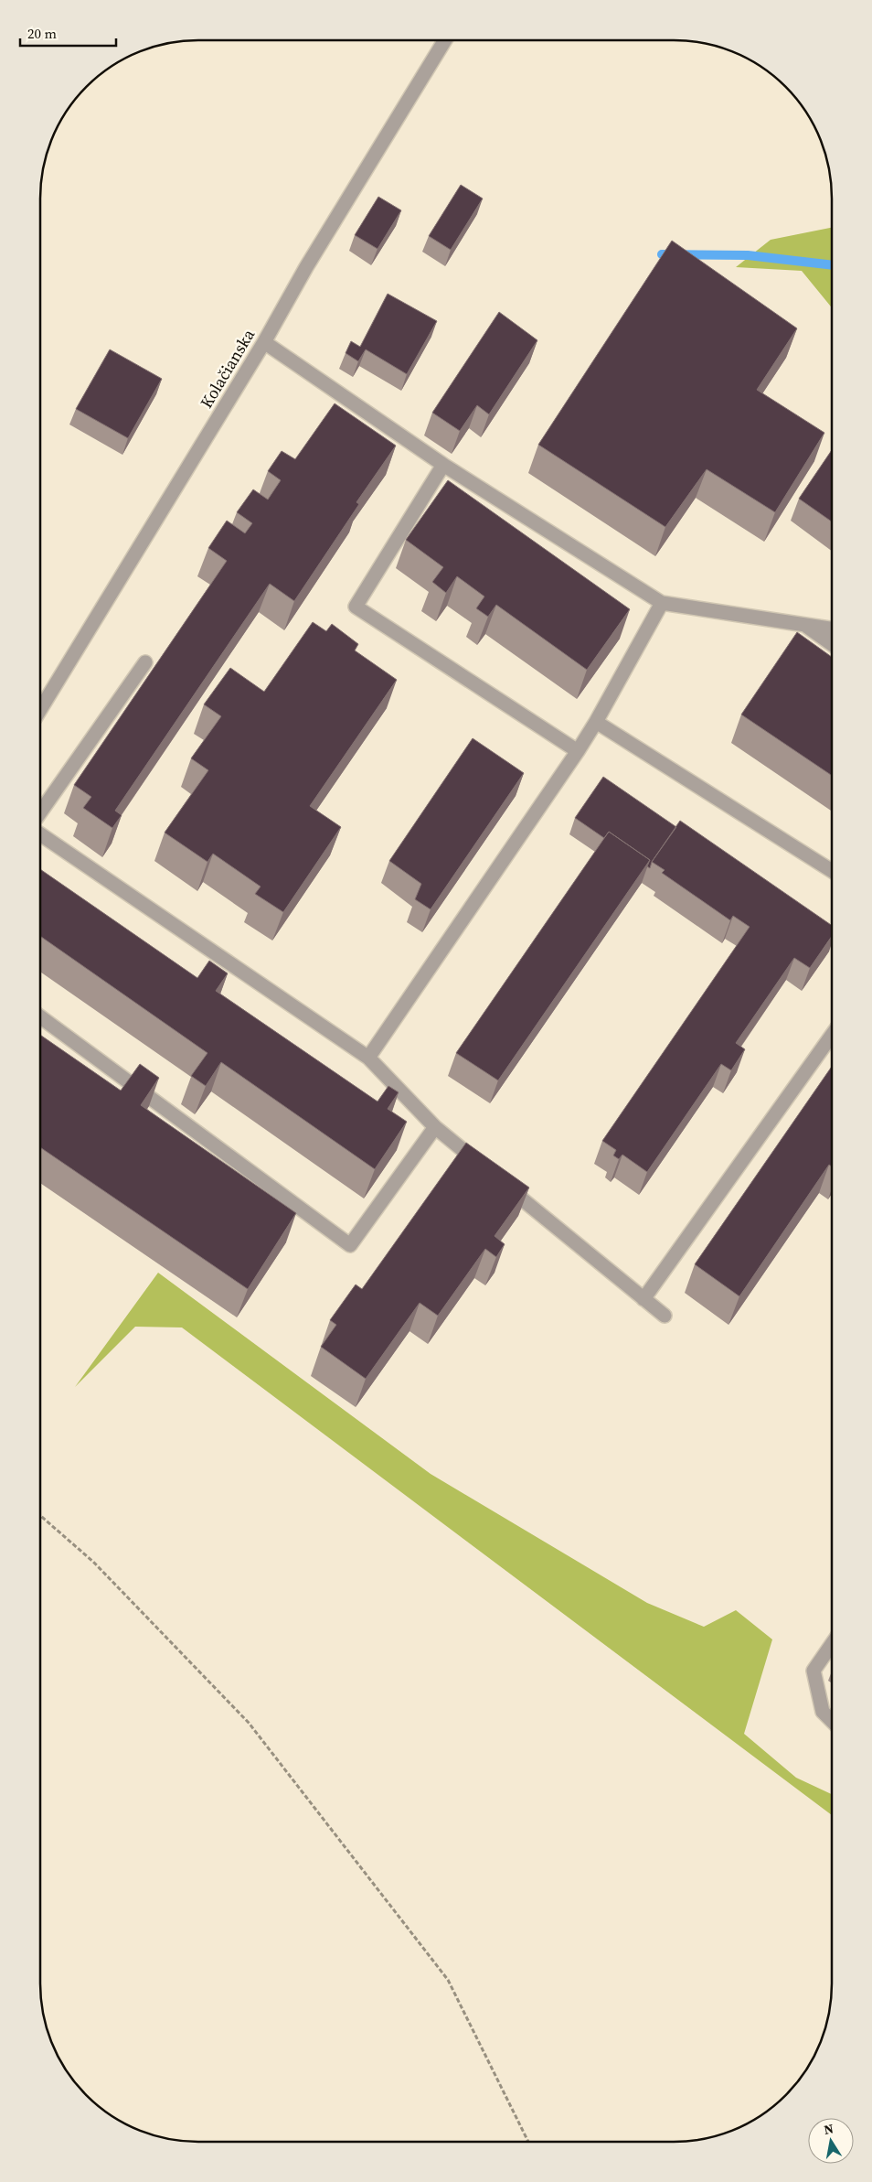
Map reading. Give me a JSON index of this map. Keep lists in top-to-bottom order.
{
  "streets": {
    "street": ["Kolačianska"]
  },
  "scale_bar": "20 m",
  "north": "top"
}
